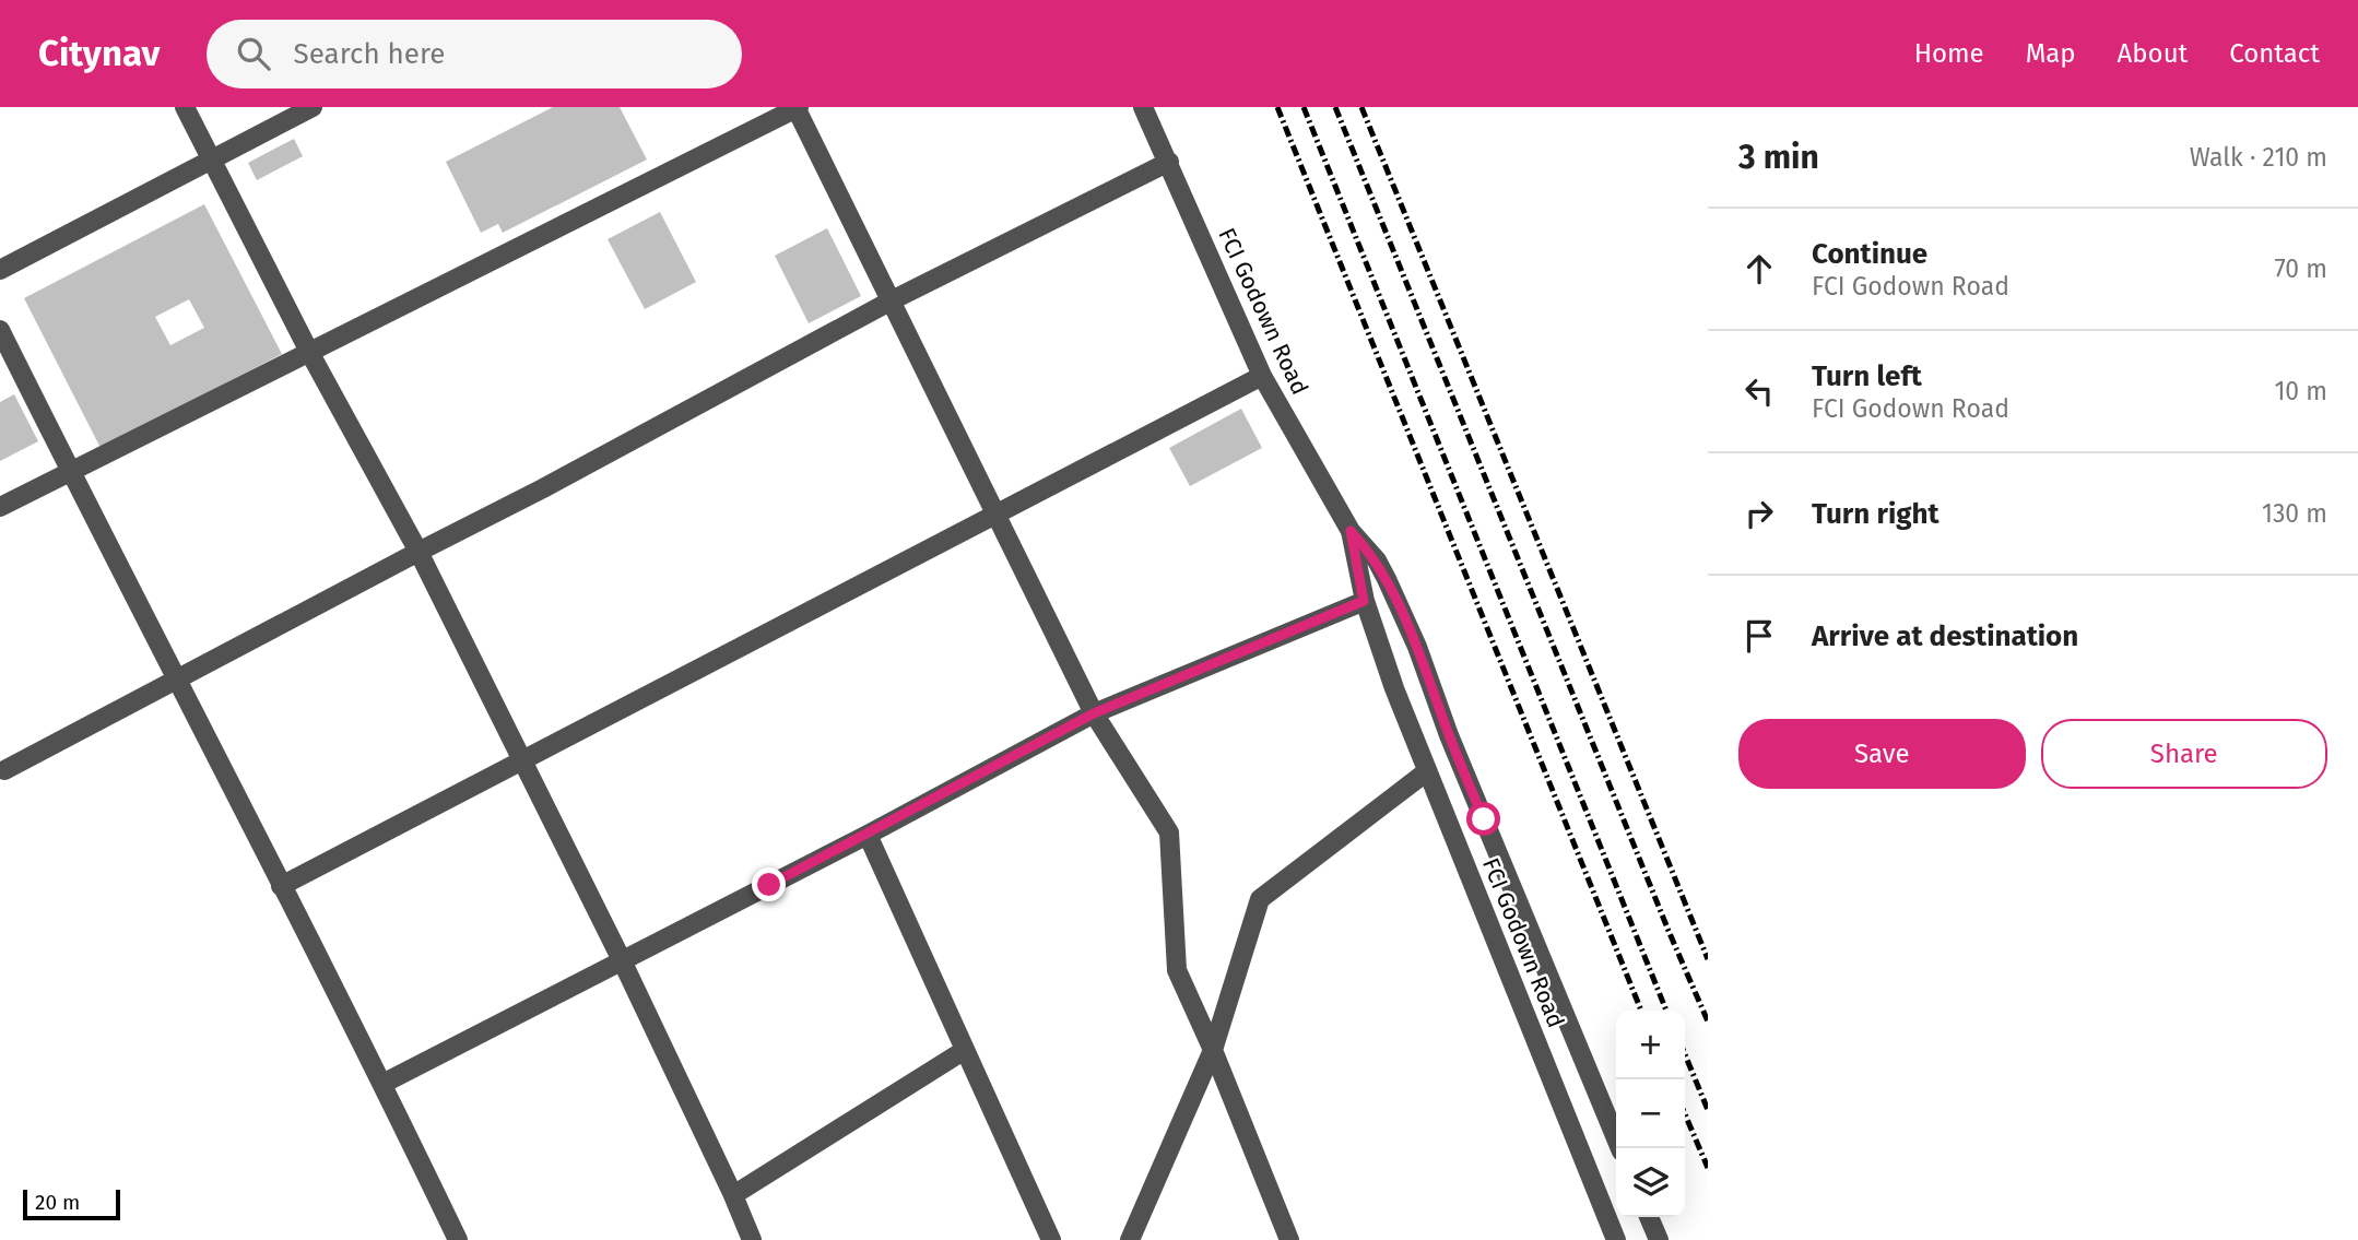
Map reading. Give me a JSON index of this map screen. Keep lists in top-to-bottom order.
{
  "streets": {
    "street": ["FCI Godown Road"]
  },
  "scale_bar": "20 m",
  "page": {
    "header": "Citynav",
    "search": "Search here",
    "nav": [
      "Home",
      "Map",
      "About",
      "Contact"
    ],
    "heading": ["3 min", "Walk · 210 m"],
    "list": [
      ["Continue", "FCI Godown Road", "70 m"],
      ["Turn left", "FCI Godown Road", "10 m"],
      ["Turn right", "130 m"],
      "Arrive at destination"
    ],
    "buttons": ["Save", "Share"],
    "map_buttons": ["+", "−"],
    "scale": "20 m"
  }
}
